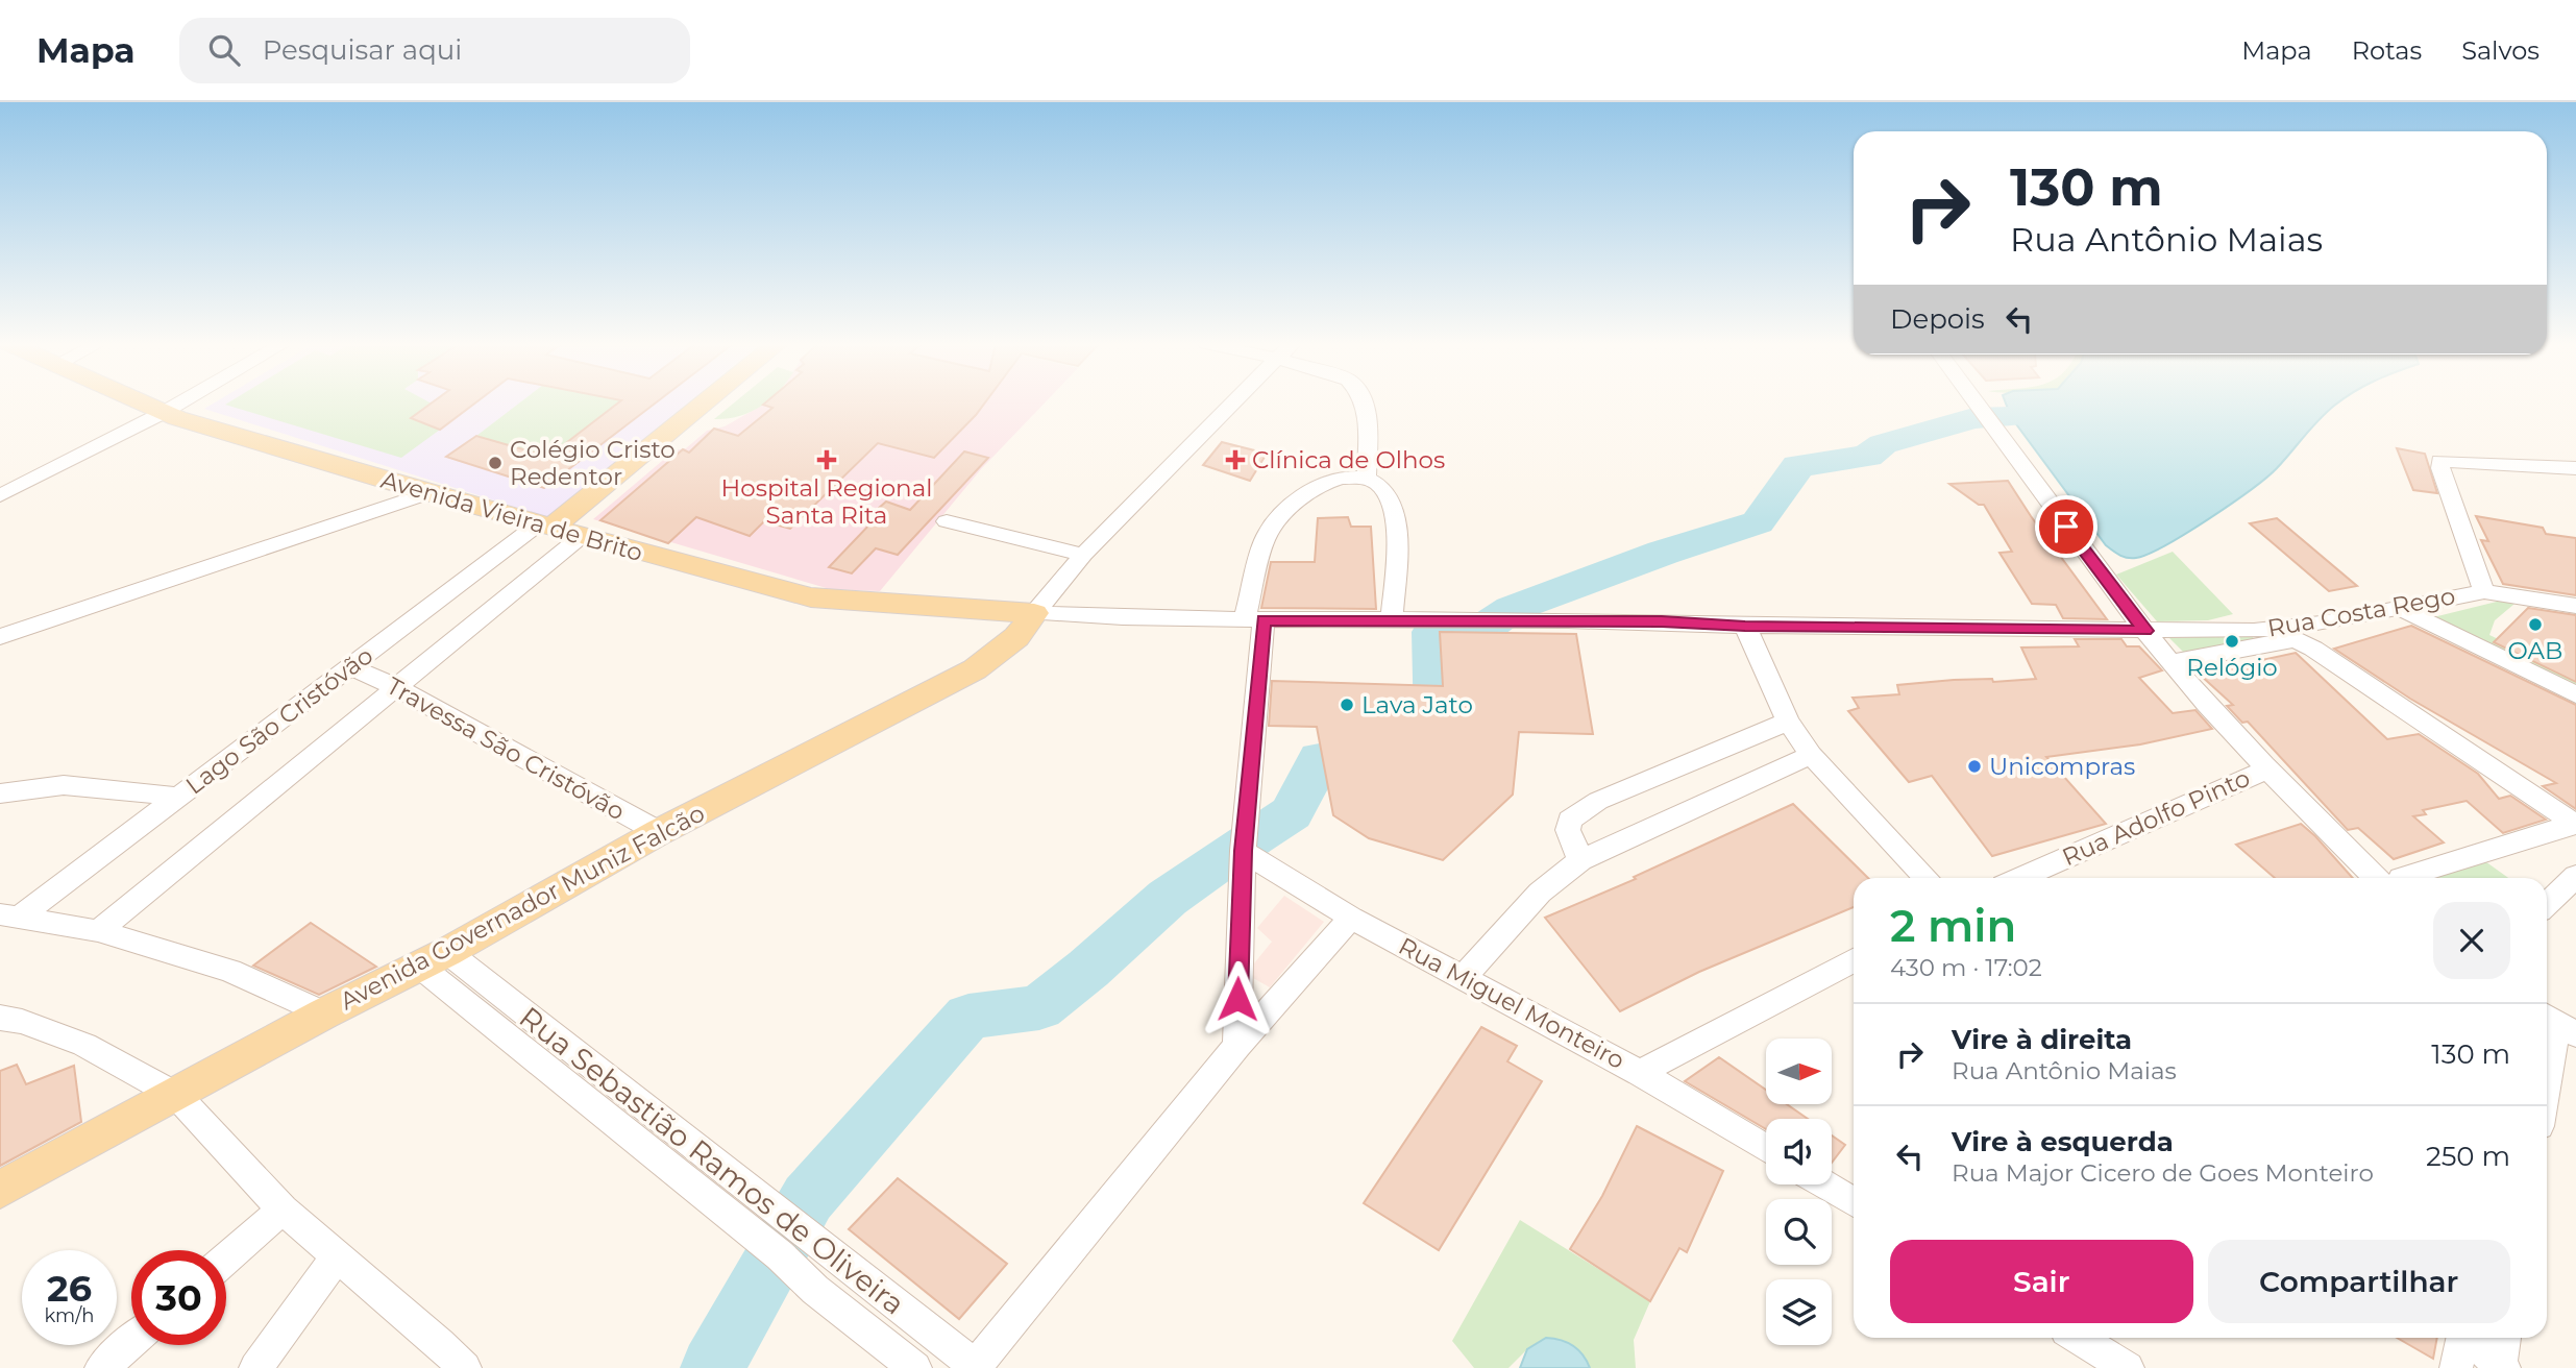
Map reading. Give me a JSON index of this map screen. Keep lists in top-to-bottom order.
{
  "streets": {
    "main road": ["Avenida Vieira de Brito", "Avenida Governador Muniz Falcão"],
    "street": [
      "Rua Costa Rego",
      "Lago São Cristóvão",
      "Travessa São Cristóvão",
      "Rua Adolfo Pinto",
      "Rua Miguel Monteiro",
      "Rua Sebastião Ramos de Oliveira"
    ]
  },
  "crossings": [
    ["Avenida Vieira de Brito", "Rua Costa Rego"],
    ["Avenida Vieira de Brito", "Lago São Cristóvão"],
    ["Avenida Vieira de Brito", "Avenida Governador Muniz Falcão"],
    ["Rua Costa Rego", "Avenida Governador Muniz Falcão"],
    ["Lago São Cristóvão", "Travessa São Cristóvão"],
    ["Travessa São Cristóvão", "Avenida Governador Muniz Falcão"],
    ["Avenida Governador Muniz Falcão", "Rua Sebastião Ramos de Oliveira"]
  ],
  "places": {
    "health": ["Hospital Regional Santa Rita", "Clínica de Olhos"],
    "other": [
      "Colégio Cristo Redentor",
      "OAB",
      "Relógio",
      "Lava Jato",
      "Unicompras"
    ]
  },
  "north": "right",
  "page": {
    "header": "Mapa",
    "search": "Pesquisar aqui",
    "nav": ["Mapa", "Rotas", "Salvos"],
    "turn": ["130 m", "Rua Antônio Maias"],
    "then": "Depois",
    "heading": ["2 min", "430 m · 17:02"],
    "list": [
      {
        "name": "Vire à direita",
        "note": "Rua Antônio Maias",
        "value": "130 m"
      },
      {
        "name": "Vire à esquerda",
        "note": "Rua Major Cicero de Goes Monteiro",
        "value": "250 m"
      }
    ],
    "buttons": ["Sair", "Compartilhar"],
    "speed": "26 km/h",
    "limit": "30"
  }
}
